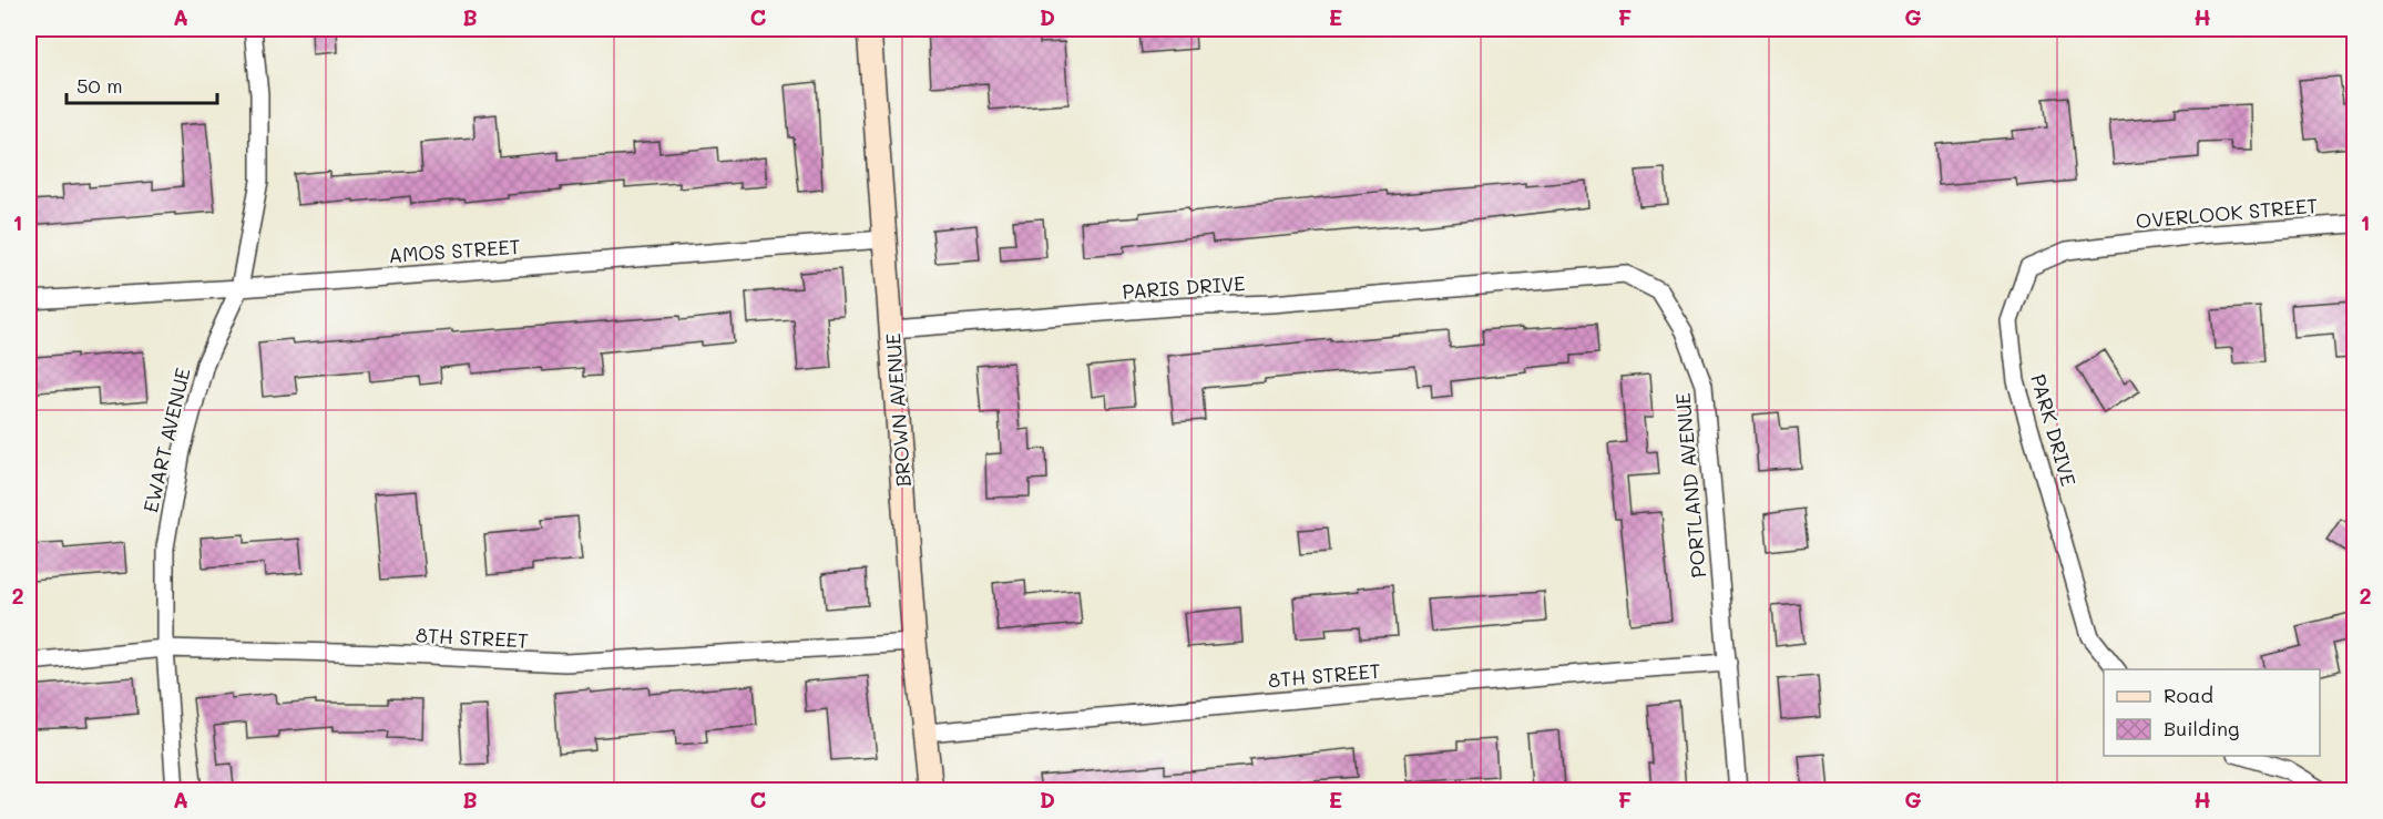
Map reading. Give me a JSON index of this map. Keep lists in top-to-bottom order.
{
  "streets": {
    "street": [
      "OVERLOOK STREET",
      "AMOS STREET",
      "PARIS DRIVE",
      "BROWN AVENUE",
      "PARK DRIVE",
      "EWART AVENUE",
      "PORTLAND AVENUE",
      "8TH STREET"
    ]
  },
  "crossings": [
    ["OVERLOOK STREET", "PARK DRIVE"],
    ["AMOS STREET", "BROWN AVENUE"],
    ["AMOS STREET", "EWART AVENUE"],
    ["PARIS DRIVE", "BROWN AVENUE"],
    ["PARIS DRIVE", "PORTLAND AVENUE"],
    ["BROWN AVENUE", "8TH STREET"],
    ["EWART AVENUE", "8TH STREET"],
    ["PORTLAND AVENUE", "8TH STREET"]
  ],
  "legend": ["Road", "Building"],
  "scale_bar": "50 m",
  "grid": {
    "columns": [
      "A",
      "B",
      "C",
      "D",
      "E",
      "F",
      "G",
      "H"
    ],
    "rows": ["1", "2"]
  }
}
